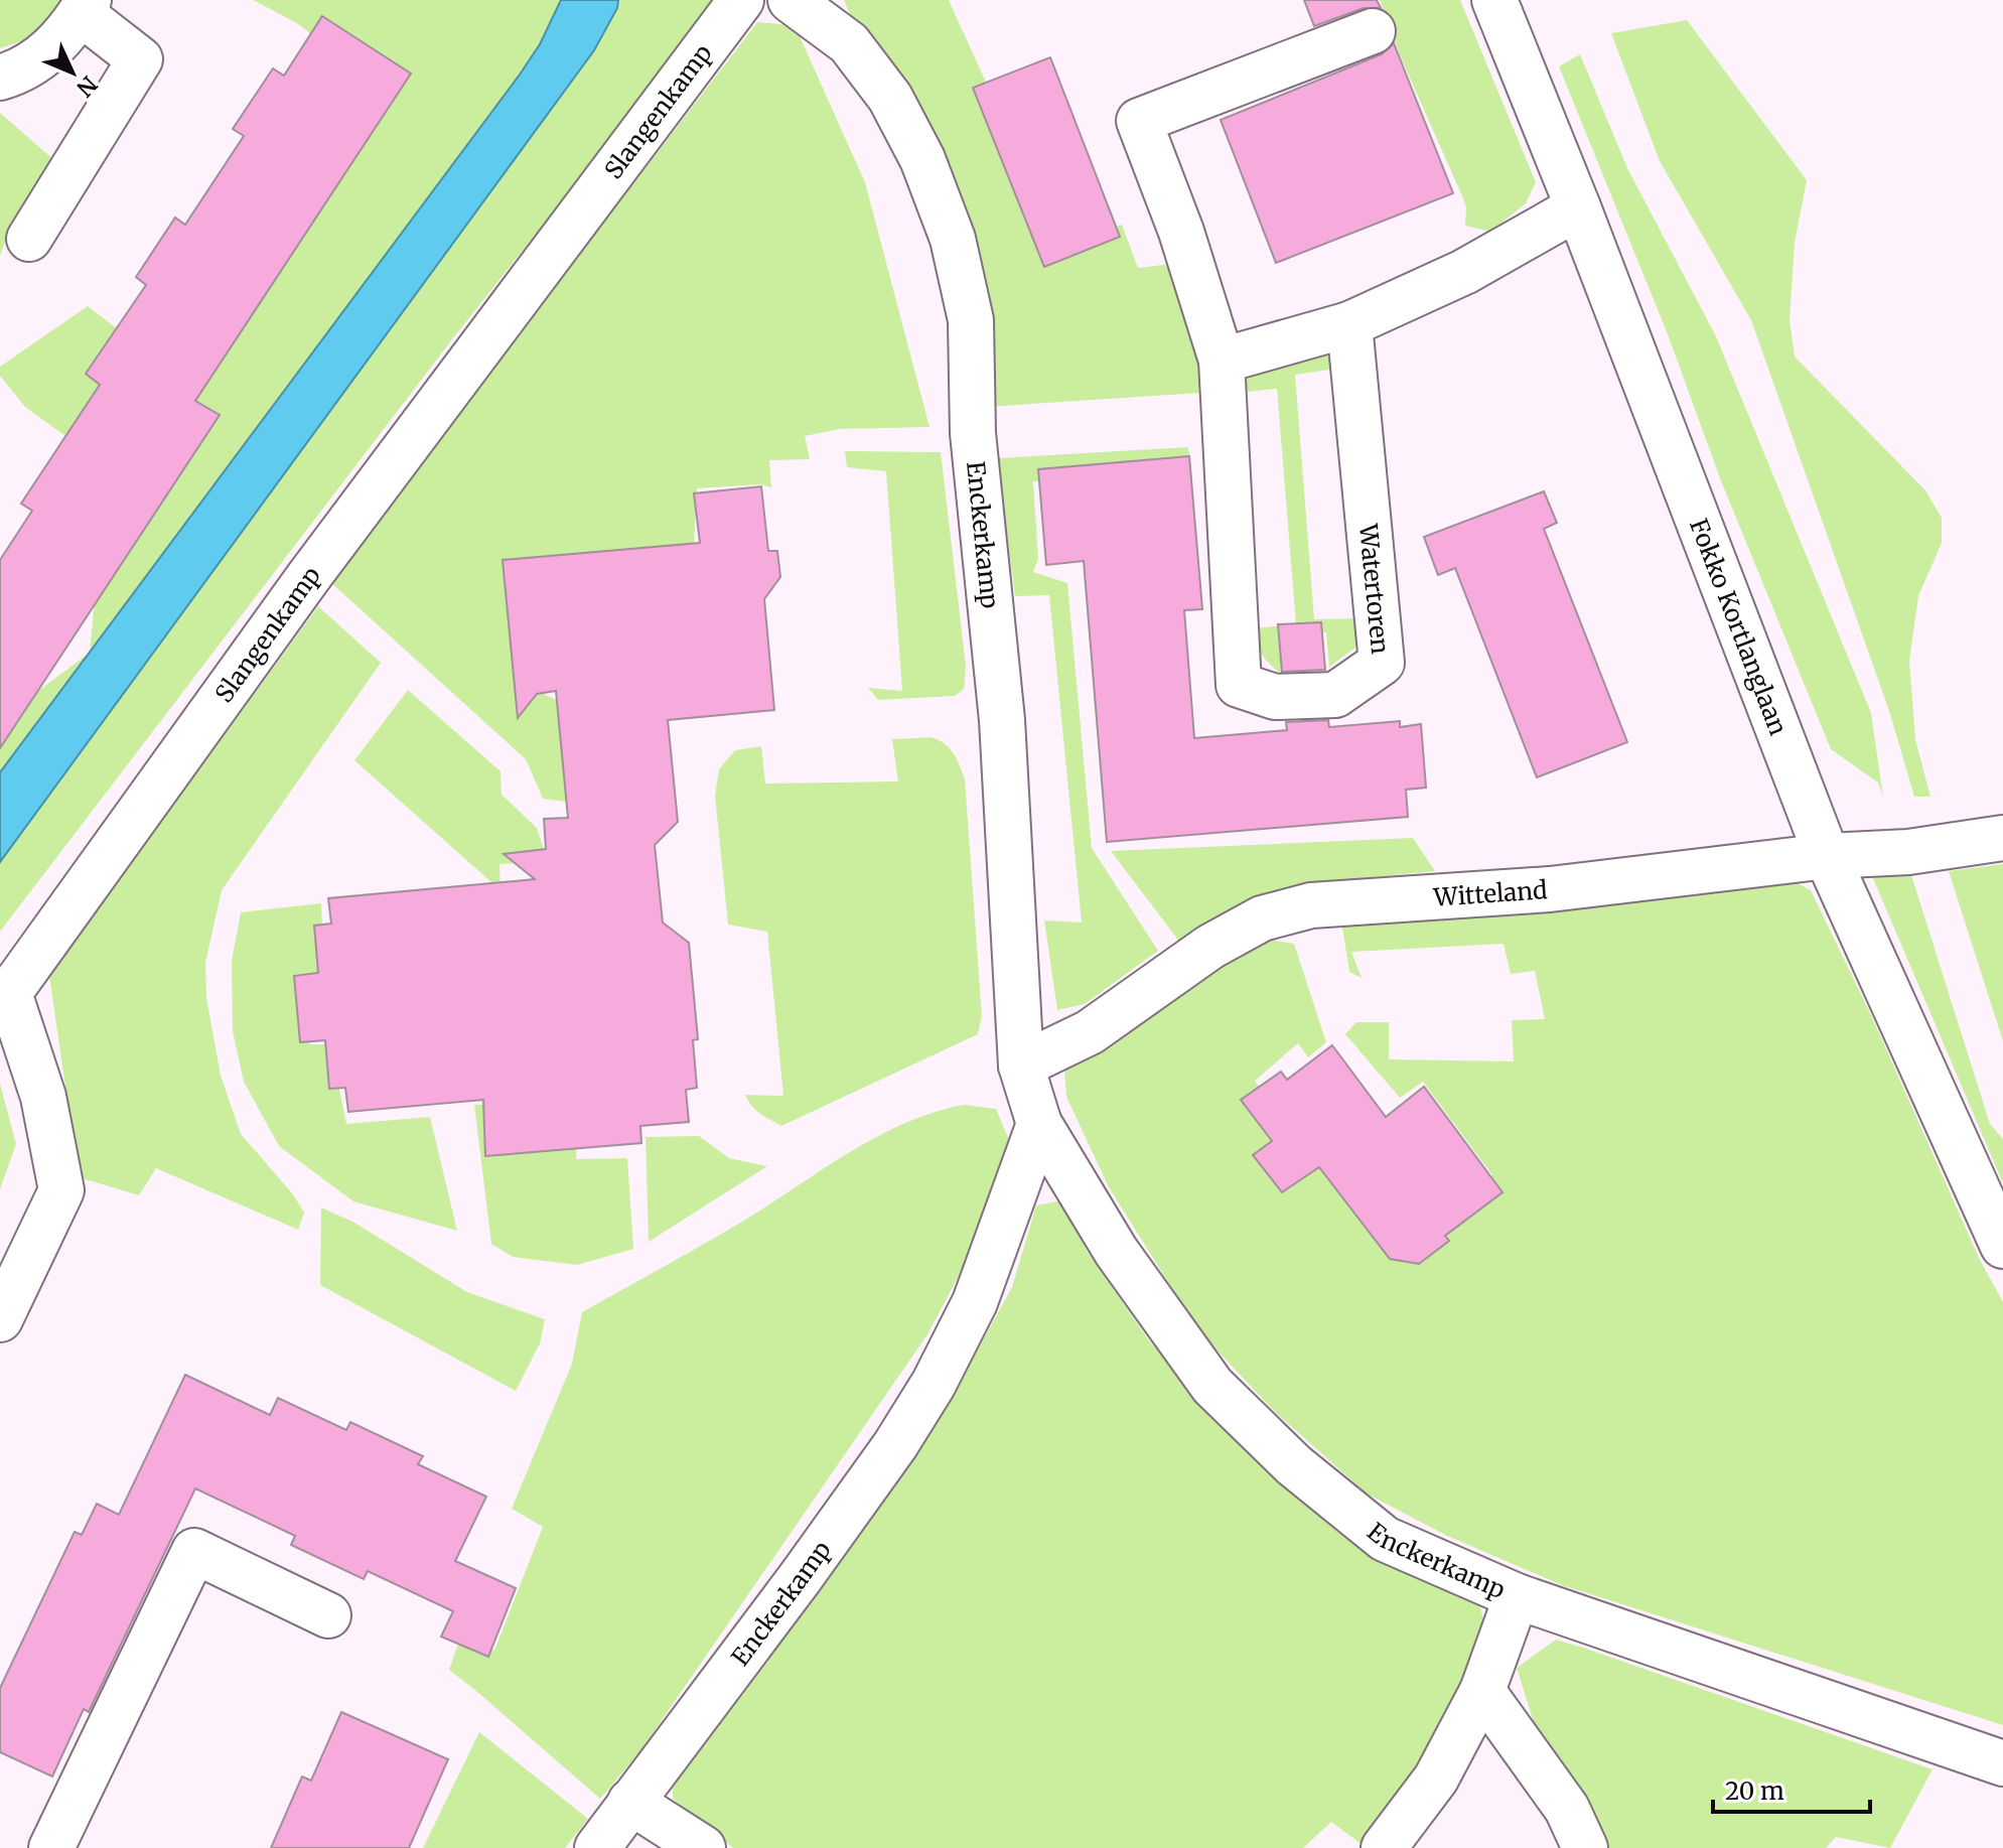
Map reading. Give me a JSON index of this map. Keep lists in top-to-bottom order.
{
  "streets": {
    "street": [
      "Slangenkamp",
      "Enckerkamp",
      "Watertoren",
      "Fokko Kortlanglaan",
      "Witteland"
    ]
  },
  "crossings": [
    ["Enckerkamp", "Witteland"],
    ["Fokko Kortlanglaan", "Witteland"]
  ],
  "scale_bar": "20 m",
  "north": "bottom right"
}
